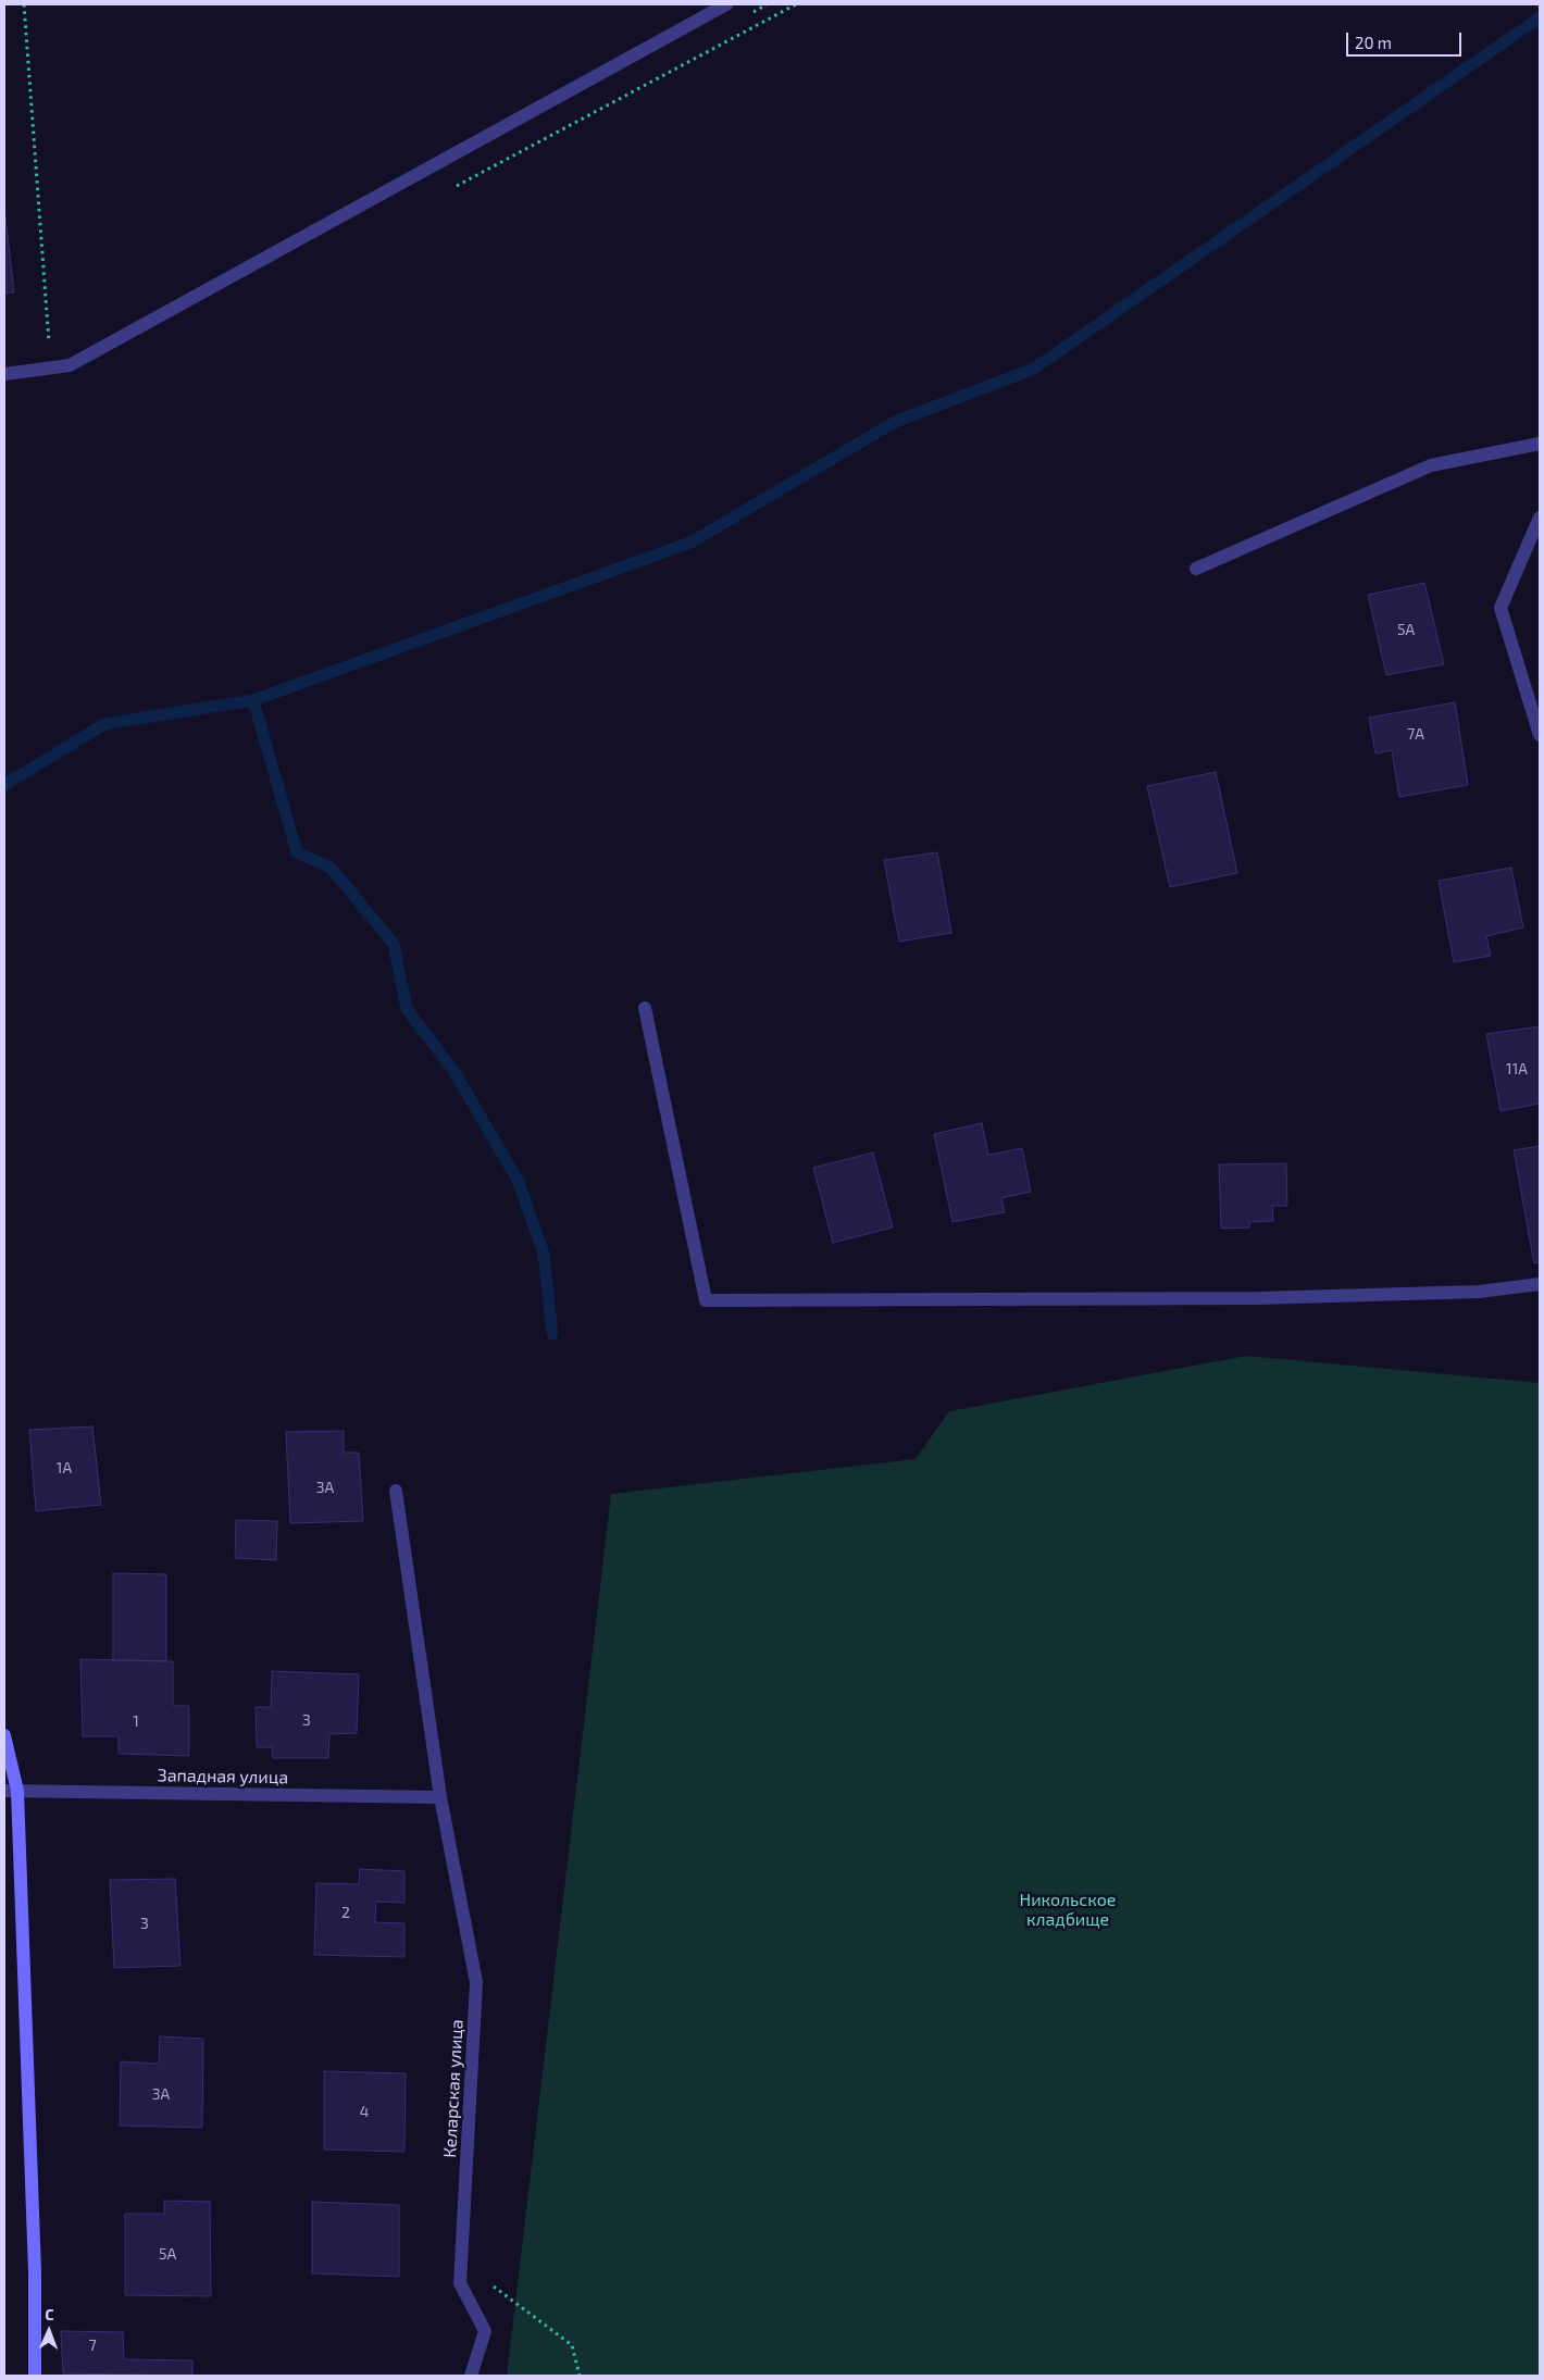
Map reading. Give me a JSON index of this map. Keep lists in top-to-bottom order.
{
  "streets": {
    "street": ["Западная улица", "Келарская улица"]
  },
  "crossings": [
    ["Западная улица", "Келарская улица"]
  ],
  "parks": ["Никольское кладбище"],
  "house_numbers": [
    "5А",
    "7А",
    "11А",
    "1А",
    "3А",
    "3",
    "1",
    "2",
    "3",
    "3А",
    "4",
    "5А",
    "7"
  ],
  "scale_bar": "20 m",
  "north": "top"
}
